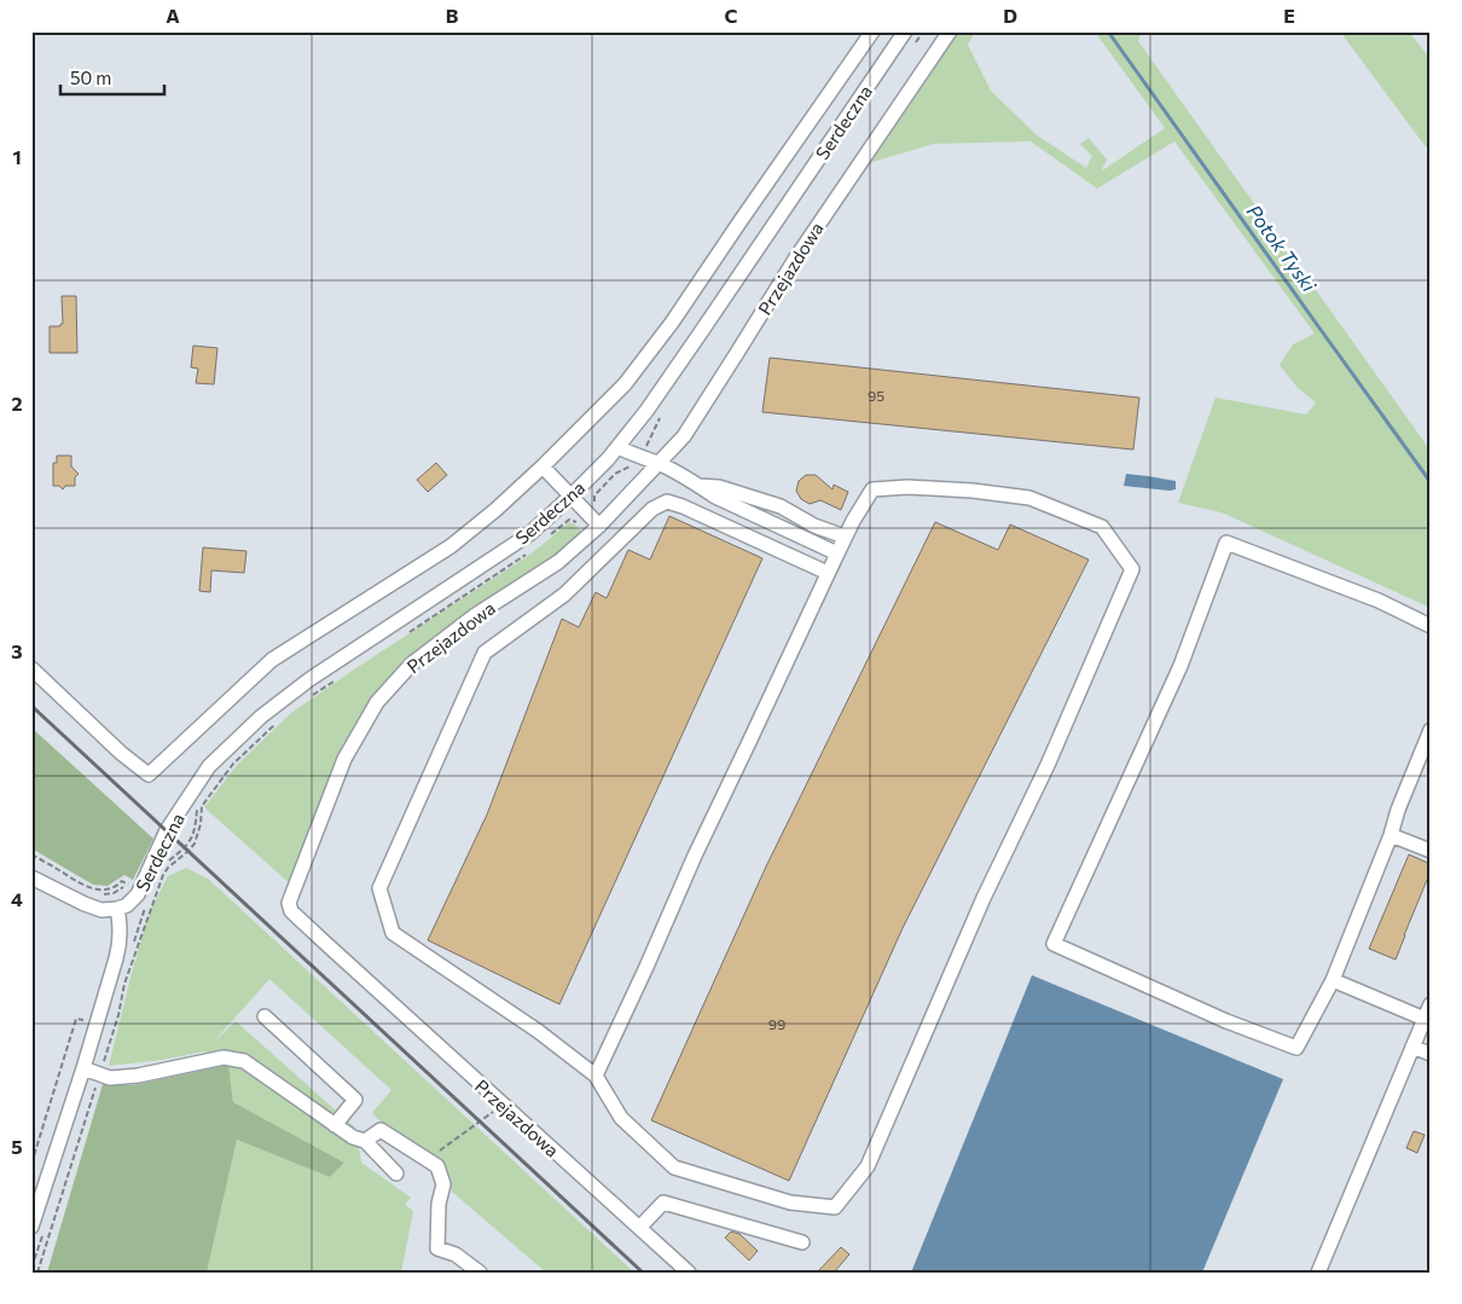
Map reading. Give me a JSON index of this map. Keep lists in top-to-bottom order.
{
  "streets": {
    "street": ["Serdeczna", "Przejazdowa"]
  },
  "water": ["Potok Tyski"],
  "house_numbers": ["95", "99"],
  "scale_bar": "50 m",
  "grid": {
    "columns": [
      "A",
      "B",
      "C",
      "D",
      "E"
    ],
    "rows": [
      "1",
      "2",
      "3",
      "4",
      "5"
    ]
  }
}
